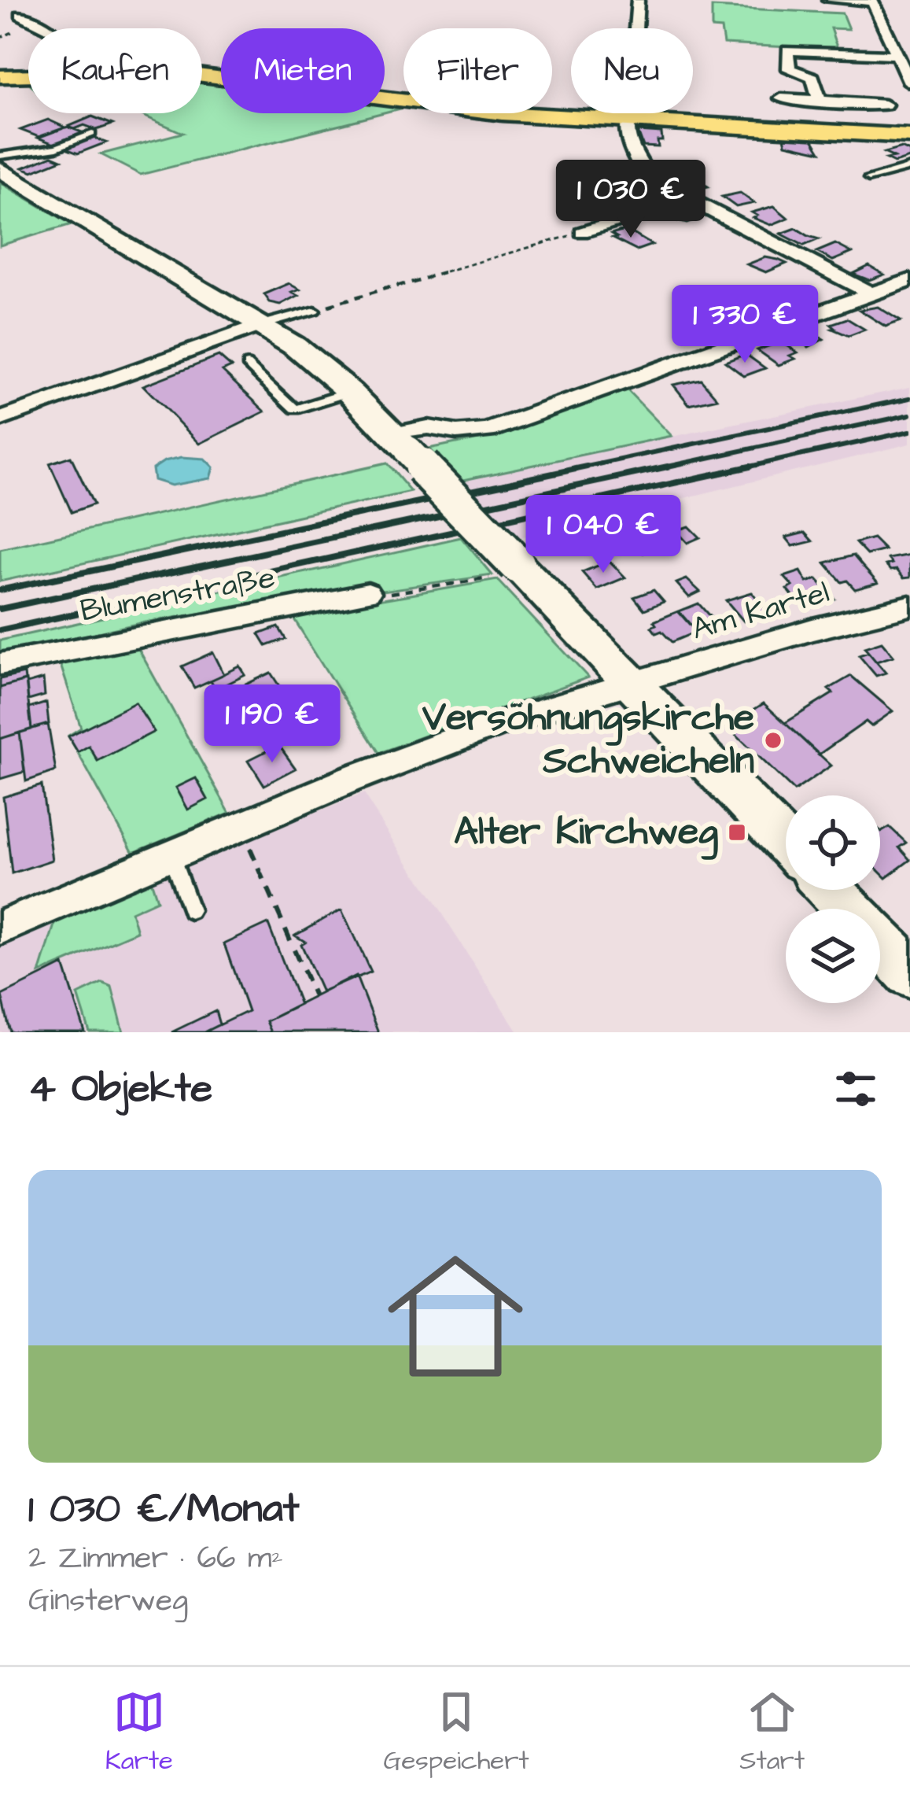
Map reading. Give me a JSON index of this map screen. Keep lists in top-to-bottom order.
{
  "streets": {
    "street": ["Blumenstraße", "Am Kartel"]
  },
  "places": {
    "other": ["Versöhnungskirche Schweicheln"],
    "transit": ["Alter Kirchweg"]
  },
  "page": {
    "chip": [
      "Kaufen",
      "Mieten",
      "Filter",
      "Neu"
    ],
    "price": [
      "1 030 €",
      "1 330 €",
      "1 040 €",
      "1 190 €"
    ],
    "heading": "4 Objekte",
    "list": [
      {
        "name": "1 030 €/Monat",
        "note": "2 Zimmer · 66 m² · Ginsterweg"
      }
    ],
    "tabs": ["Karte", "Gespeichert", "Start"]
  }
}
